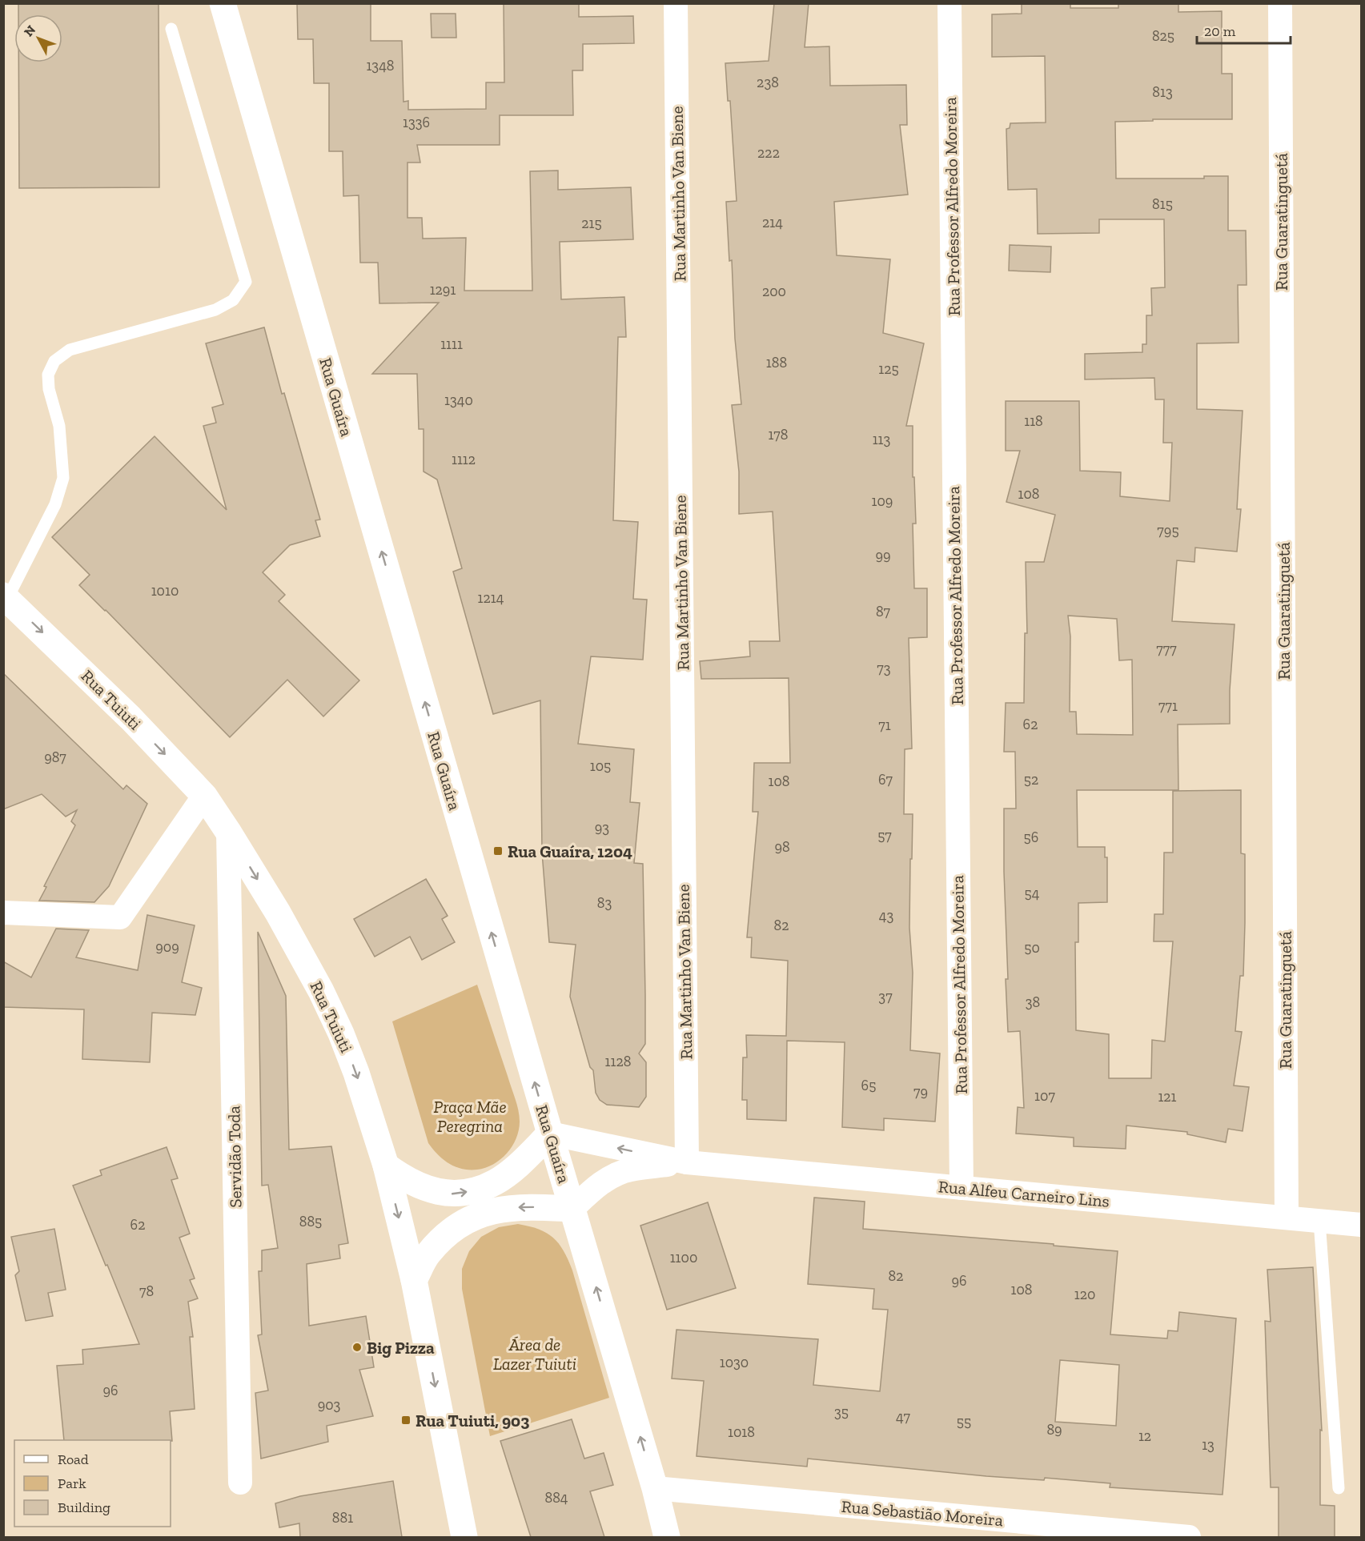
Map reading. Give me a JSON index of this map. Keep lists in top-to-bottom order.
{
  "streets": {
    "main road": ["Rua Guaíra", "Rua Tuiuti"],
    "street": [
      "Rua Martinho Van Biene",
      "Rua Professor Alfredo Moreira",
      "Rua Guaratinguetá",
      "Servidão Toda",
      "Rua Alfeu Carneiro Lins",
      "Rua Sebastião Moreira"
    ]
  },
  "crossings": [
    ["Rua Martinho Van Biene", "Rua Alfeu Carneiro Lins"],
    ["Rua Professor Alfredo Moreira", "Rua Alfeu Carneiro Lins"],
    ["Rua Guaratinguetá", "Rua Alfeu Carneiro Lins"],
    ["Rua Guaíra", "Rua Alfeu Carneiro Lins"],
    ["Rua Guaíra", "Rua Sebastião Moreira"],
    ["Rua Tuiuti", "Servidão Toda"]
  ],
  "one_way": ["Rua Guaíra", "Rua Tuiuti"],
  "parks": ["Praça Mãe Peregrina", "Área de Lazer Tuiuti"],
  "places": {
    "transit": ["Rua Guaíra, 1204", "Rua Tuiuti, 903"],
    "other": ["Big Pizza"]
  },
  "house_numbers": [
    "825",
    "1348",
    "238",
    "813",
    "1336",
    "222",
    "815",
    "214",
    "215",
    "1291",
    "200",
    "1111",
    "188",
    "125",
    "1340",
    "118",
    "178",
    "113",
    "1112",
    "108",
    "109",
    "795",
    "99",
    "1010",
    "1214",
    "87",
    "777",
    "73",
    "771",
    "62",
    "71",
    "987",
    "105",
    "67",
    "52",
    "108",
    "93",
    "57",
    "56",
    "98",
    "54",
    "83",
    "43",
    "82",
    "909",
    "50",
    "37",
    "38",
    "1128",
    "65",
    "79",
    "107",
    "121",
    "885",
    "62",
    "1100",
    "82",
    "96",
    "108",
    "78",
    "120",
    "1030",
    "96",
    "903",
    "35",
    "47",
    "55",
    "89",
    "1018",
    "12",
    "13",
    "884",
    "881"
  ],
  "legend": ["Road", "Park", "Building"],
  "scale_bar": "20 m",
  "north": "top left"
}
